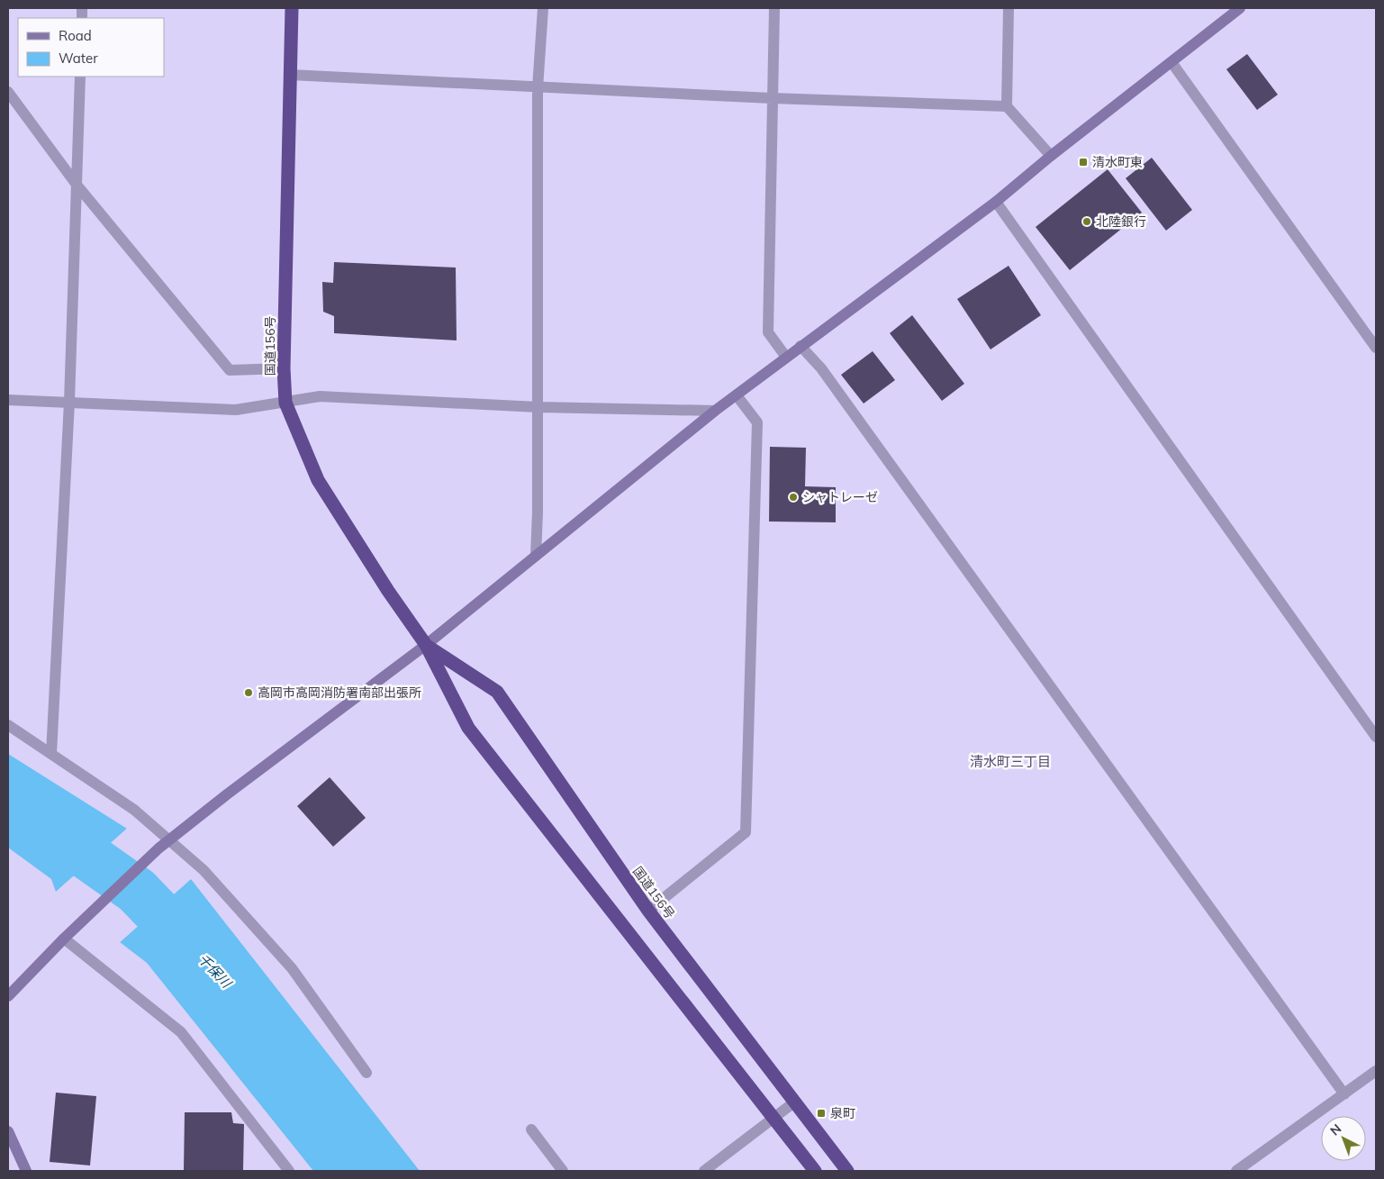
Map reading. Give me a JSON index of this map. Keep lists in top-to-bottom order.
{
  "streets": {
    "highway": ["国道156号"]
  },
  "districts": ["清水町三丁目"],
  "water": ["千保川"],
  "places": {
    "transit": ["清水町東", "泉町"],
    "other": ["北陸銀行", "シャトレーゼ", "高岡市高岡消防署南部出張所"]
  },
  "legend": ["Road", "Water"],
  "north": "top left"
}
